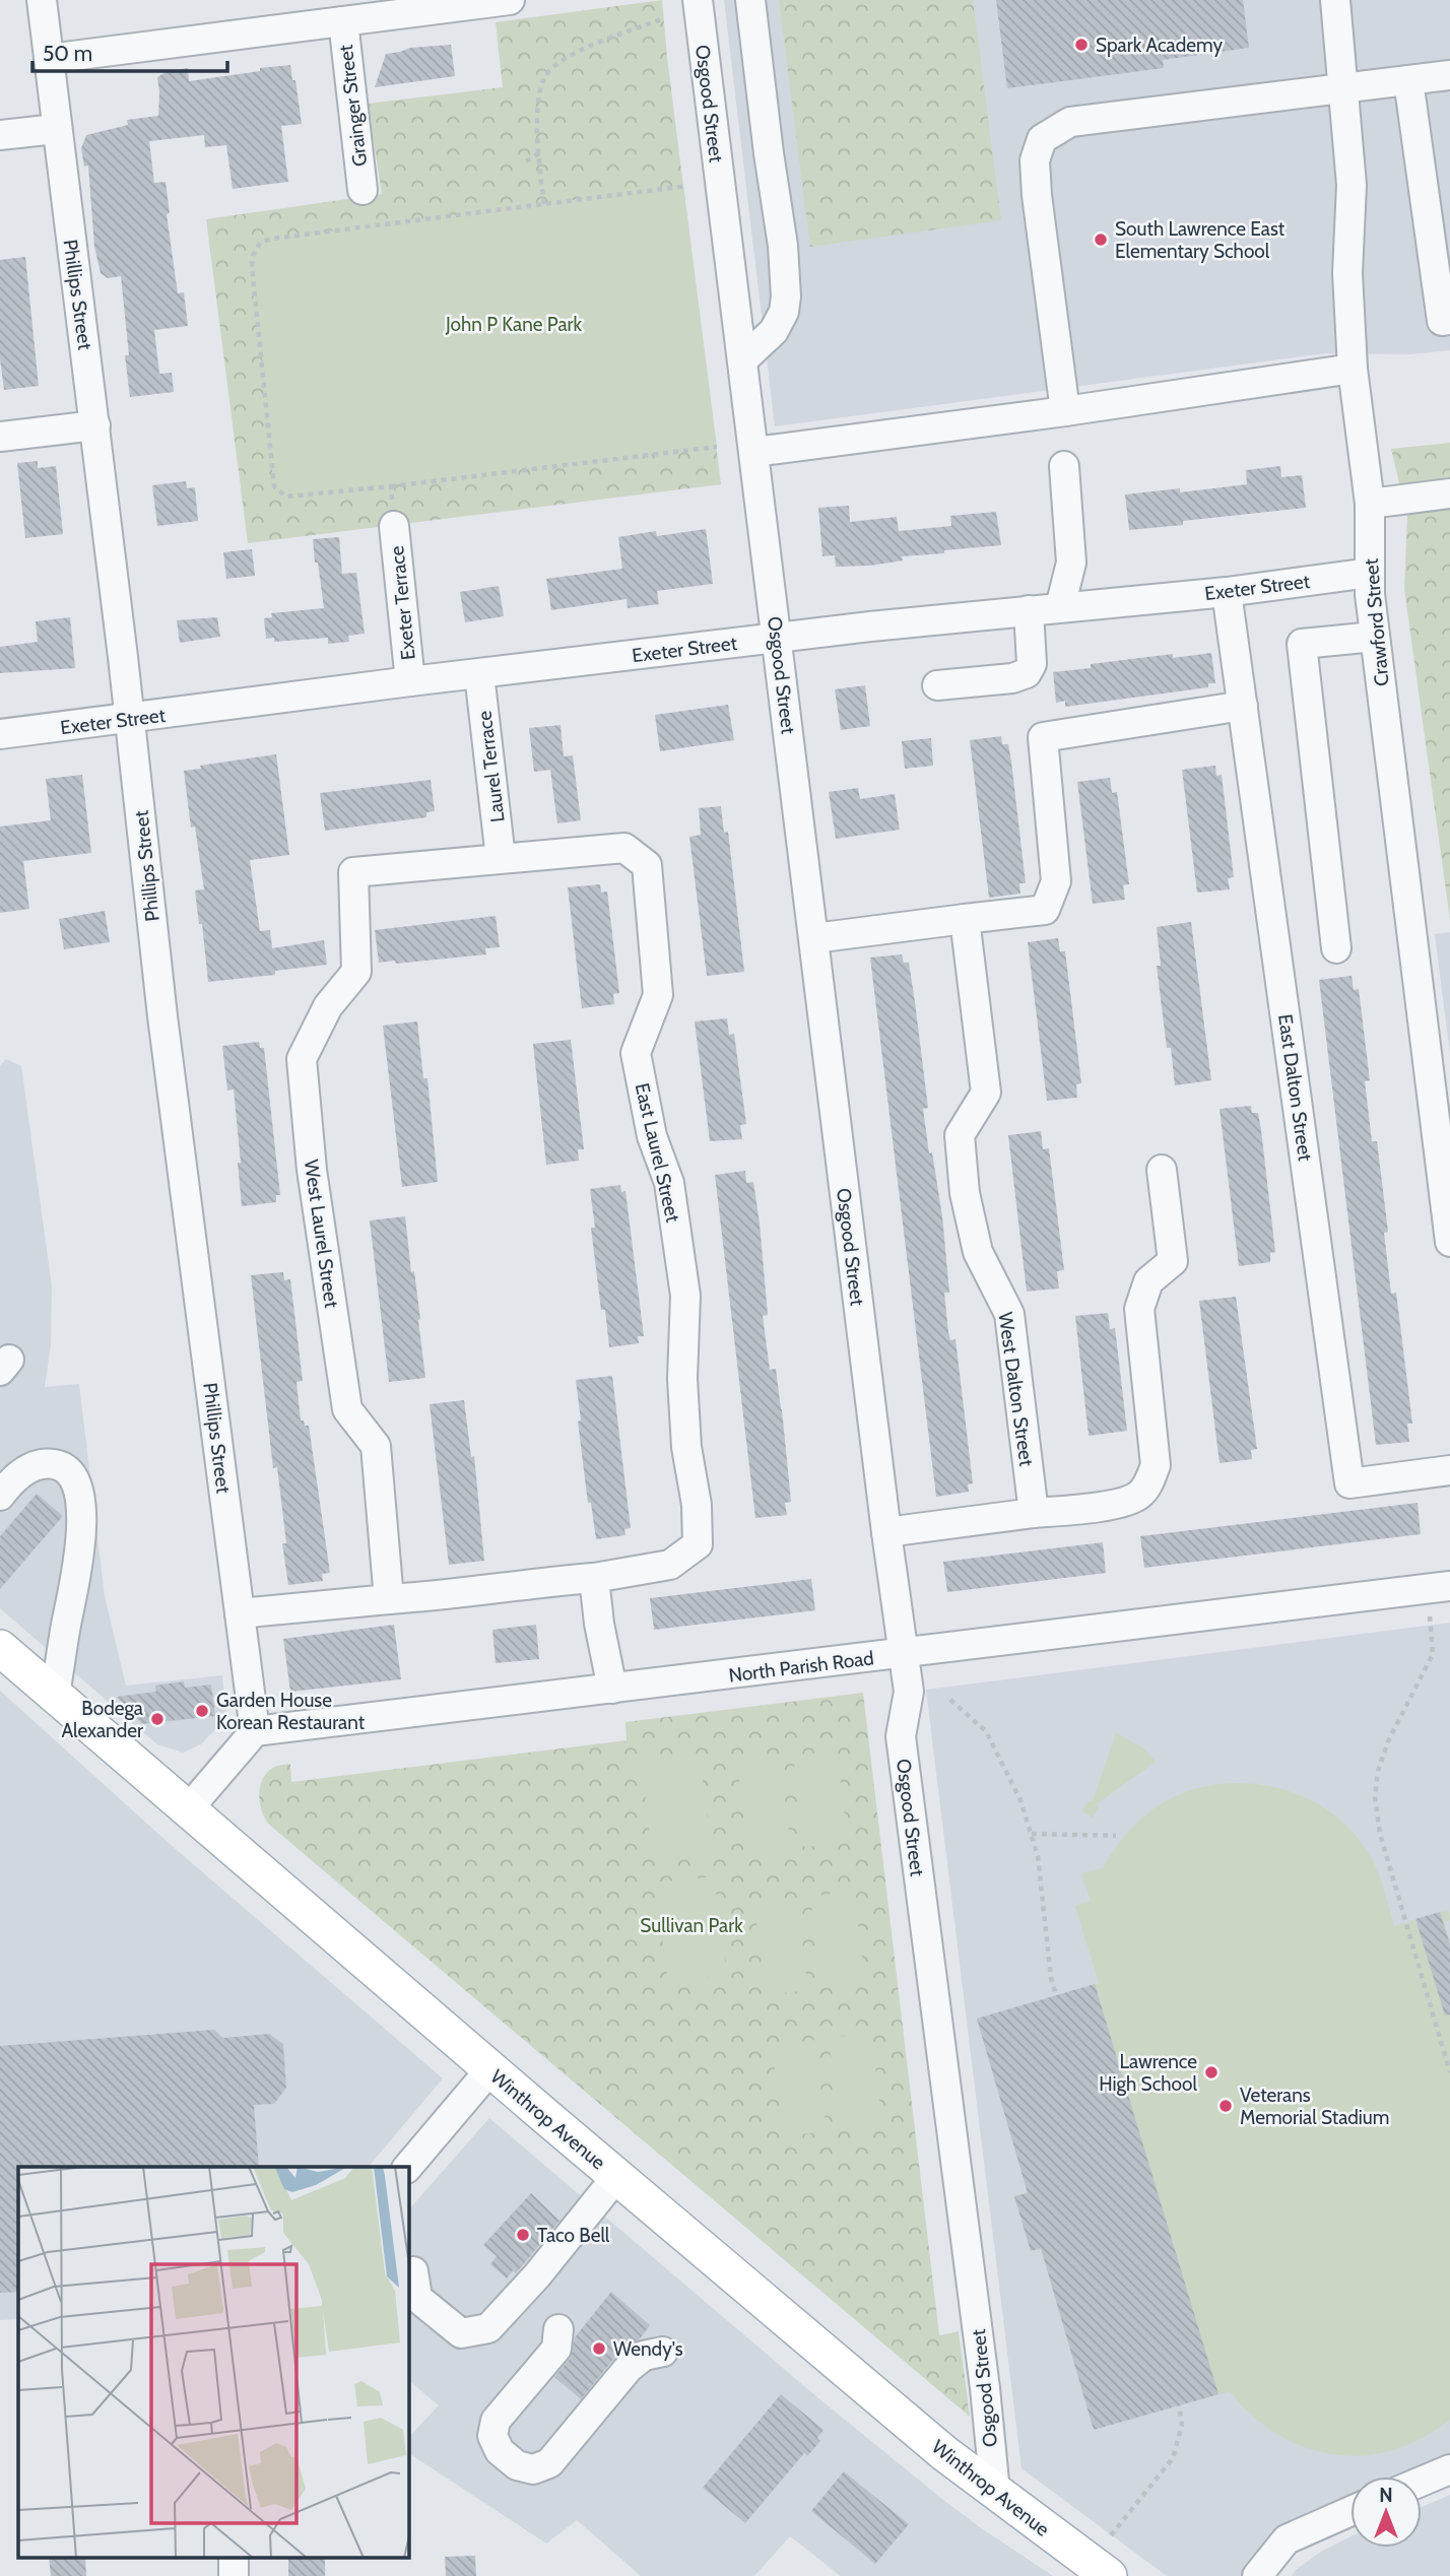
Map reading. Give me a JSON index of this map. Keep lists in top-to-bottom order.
{
  "streets": {
    "main road": ["Winthrop Avenue"],
    "street": [
      "Osgood Street",
      "Grainger Street",
      "Phillips Street",
      "Exeter Street",
      "Exeter Terrace",
      "Crawford Street",
      "Laurel Terrace",
      "East Dalton Street",
      "East Laurel Street",
      "West Laurel Street",
      "West Dalton Street",
      "North Parish Road"
    ]
  },
  "crossings": [
    ["Osgood Street", "Exeter Street"],
    ["Osgood Street", "North Parish Road"],
    ["Osgood Street", "Winthrop Avenue"],
    ["Phillips Street", "Exeter Street"],
    ["Phillips Street", "North Parish Road"],
    ["Exeter Street", "Exeter Terrace"],
    ["Exeter Street", "Crawford Street"],
    ["Exeter Street", "Laurel Terrace"],
    ["Exeter Street", "East Dalton Street"],
    ["Laurel Terrace", "East Laurel Street"],
    ["Laurel Terrace", "West Laurel Street"],
    ["East Laurel Street", "West Laurel Street"]
  ],
  "parks": ["John P Kane Park", "Sullivan Park"],
  "places": [
    "Spark Academy",
    "South Lawrence East Elementary School",
    "Garden House Korean Restaurant",
    "Bodega Alexander",
    "Lawrence High School",
    "Veterans Memorial Stadium",
    "Taco Bell",
    "Wendy's"
  ],
  "scale_bar": "50 m",
  "north": "top"
}
